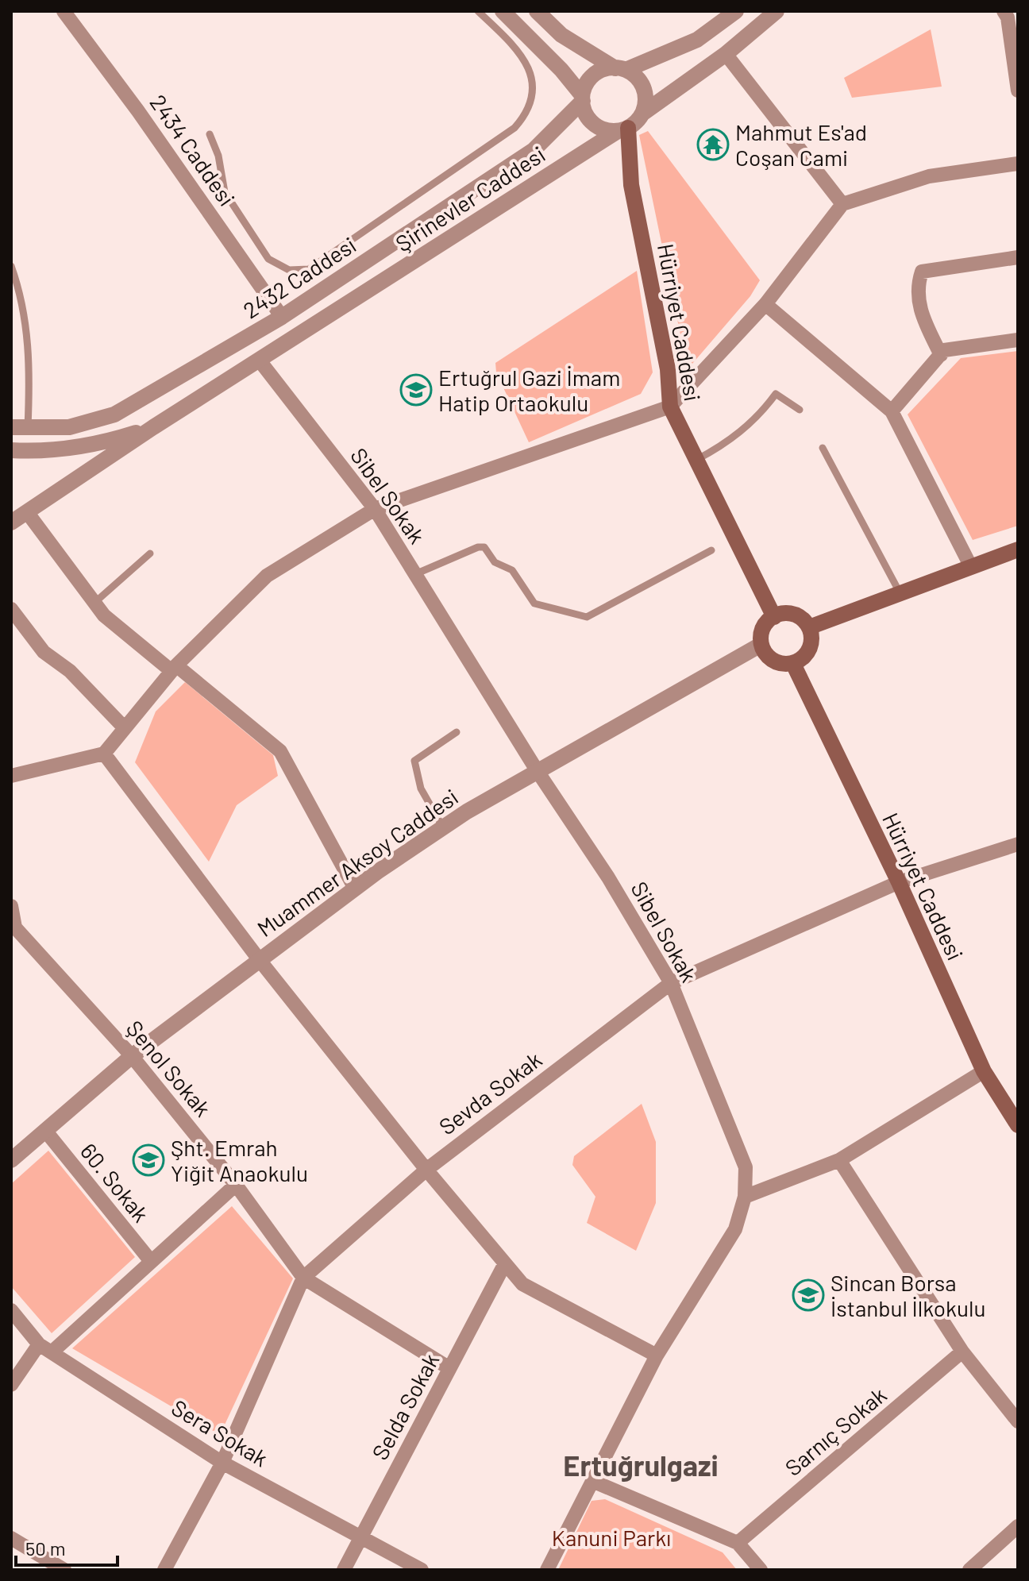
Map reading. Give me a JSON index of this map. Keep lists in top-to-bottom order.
{
  "streets": {
    "main road": ["Hürriyet Caddesi"],
    "street": [
      "2434 Caddesi",
      "Şirinevler Caddesi",
      "2432 Caddesi",
      "Sibel Sokak",
      "Muammer Aksoy Caddesi",
      "Şenol Sokak",
      "Sevda Sokak",
      "60. Sokak",
      "Selda Sokak",
      "Sarnıç Sokak",
      "Sera Sokak"
    ]
  },
  "crossings": [
    ["2434 Caddesi", "2432 Caddesi"],
    ["Şirinevler Caddesi", "2432 Caddesi"],
    ["Şirinevler Caddesi", "Hürriyet Caddesi"],
    ["Şirinevler Caddesi", "Sibel Sokak"],
    ["2432 Caddesi", "Hürriyet Caddesi"],
    ["Hürriyet Caddesi", "Muammer Aksoy Caddesi"],
    ["Hürriyet Caddesi", "Sevda Sokak"],
    ["Sibel Sokak", "Muammer Aksoy Caddesi"],
    ["Sibel Sokak", "Sevda Sokak"],
    ["Muammer Aksoy Caddesi", "Şenol Sokak"],
    ["Muammer Aksoy Caddesi", "60. Sokak"],
    ["Şenol Sokak", "Sevda Sokak"],
    ["Şenol Sokak", "Selda Sokak"],
    ["Sevda Sokak", "Sera Sokak"],
    ["Selda Sokak", "Sera Sokak"]
  ],
  "districts": ["Ertuğrulgazi"],
  "parks": ["Kanuni Parkı"],
  "places": {
    "temple": ["Mahmut Es'ad Coşan Cami"],
    "school or university": ["Ertuğrul Gazi İmam Hatip Ortaokulu", "Şht. Emrah Yiğit Anaokulu", "Sincan Borsa İstanbul İlkokulu"]
  },
  "scale_bar": "50 m"
}
